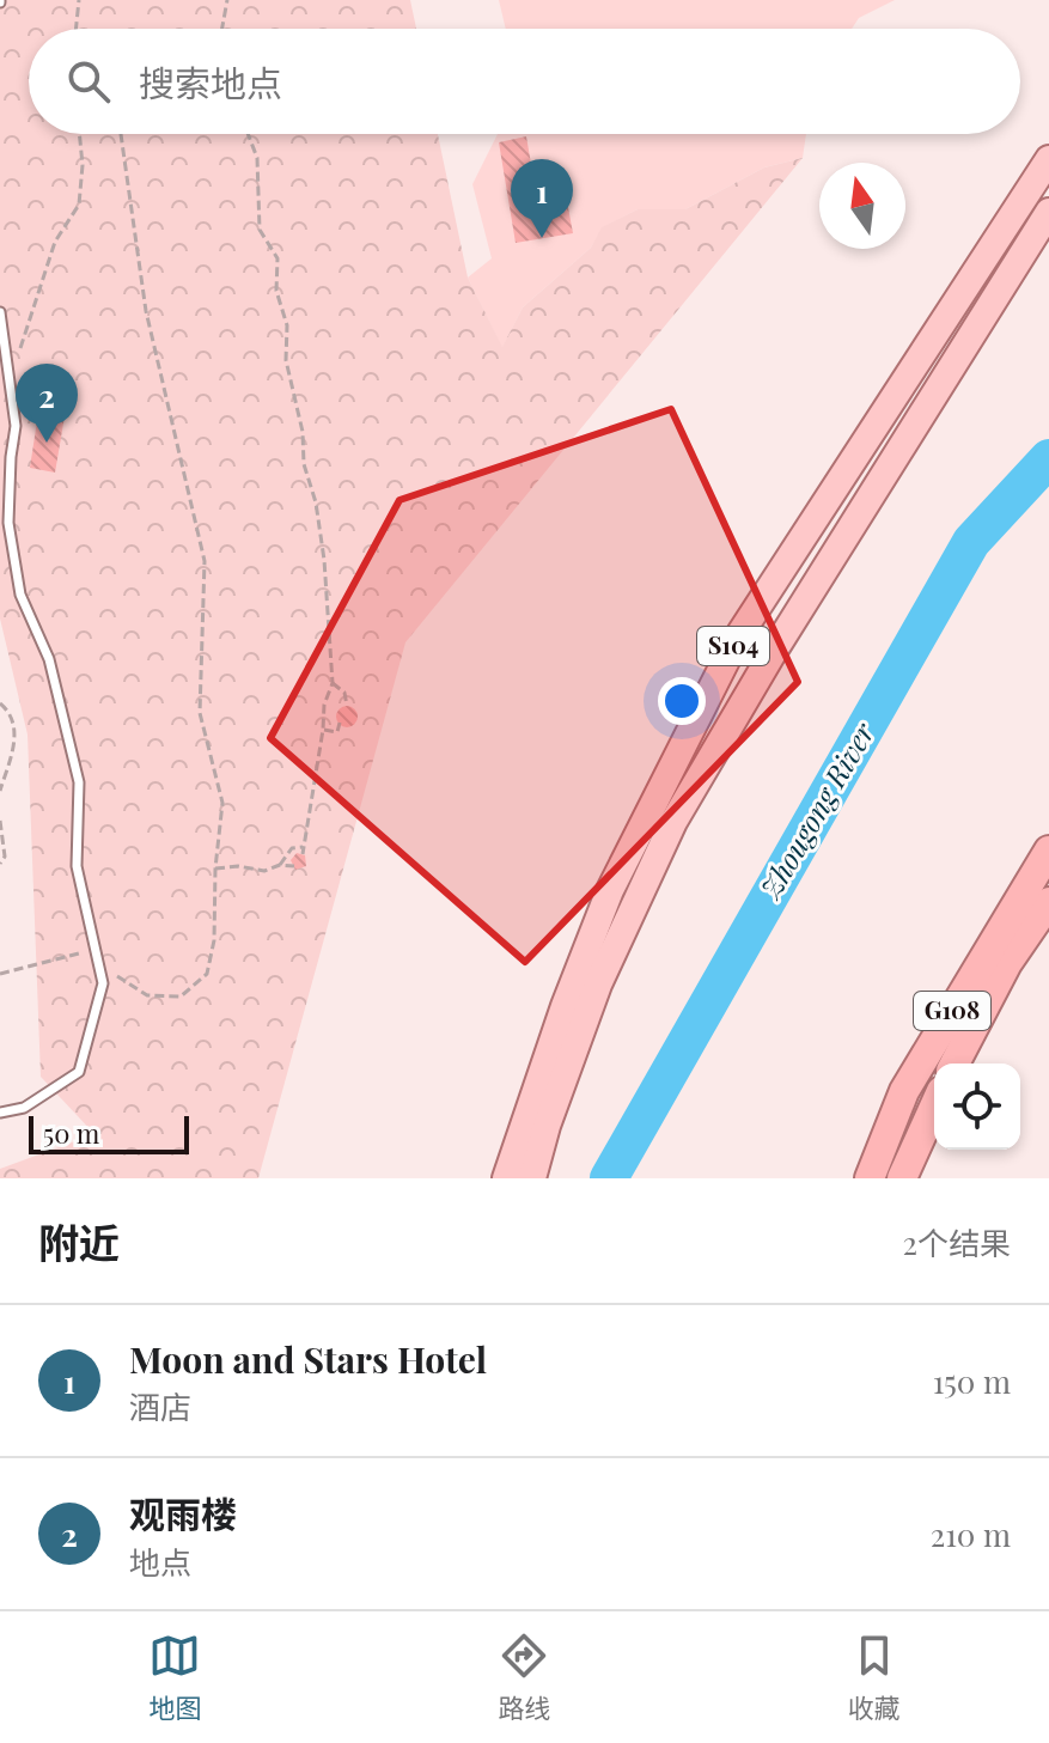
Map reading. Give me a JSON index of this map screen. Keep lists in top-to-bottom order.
{
  "streets": {
    "highway": ["G108"],
    "main road": ["S104"]
  },
  "water": ["Zhougong River"],
  "scale_bar": "50 m",
  "north": "top",
  "page": {
    "search": "搜索地点",
    "pins": ["1", "2"],
    "scale": "50 m",
    "heading": ["附近", "2个结果"],
    "list": [
      {
        "mark": "1",
        "name": "Moon and Stars Hotel",
        "note": "酒店",
        "value": "150 m"
      },
      {
        "mark": "2",
        "name": "观雨楼",
        "note": "地点",
        "value": "210 m"
      }
    ],
    "nav": ["地图", "路线", "收藏"]
  }
}
